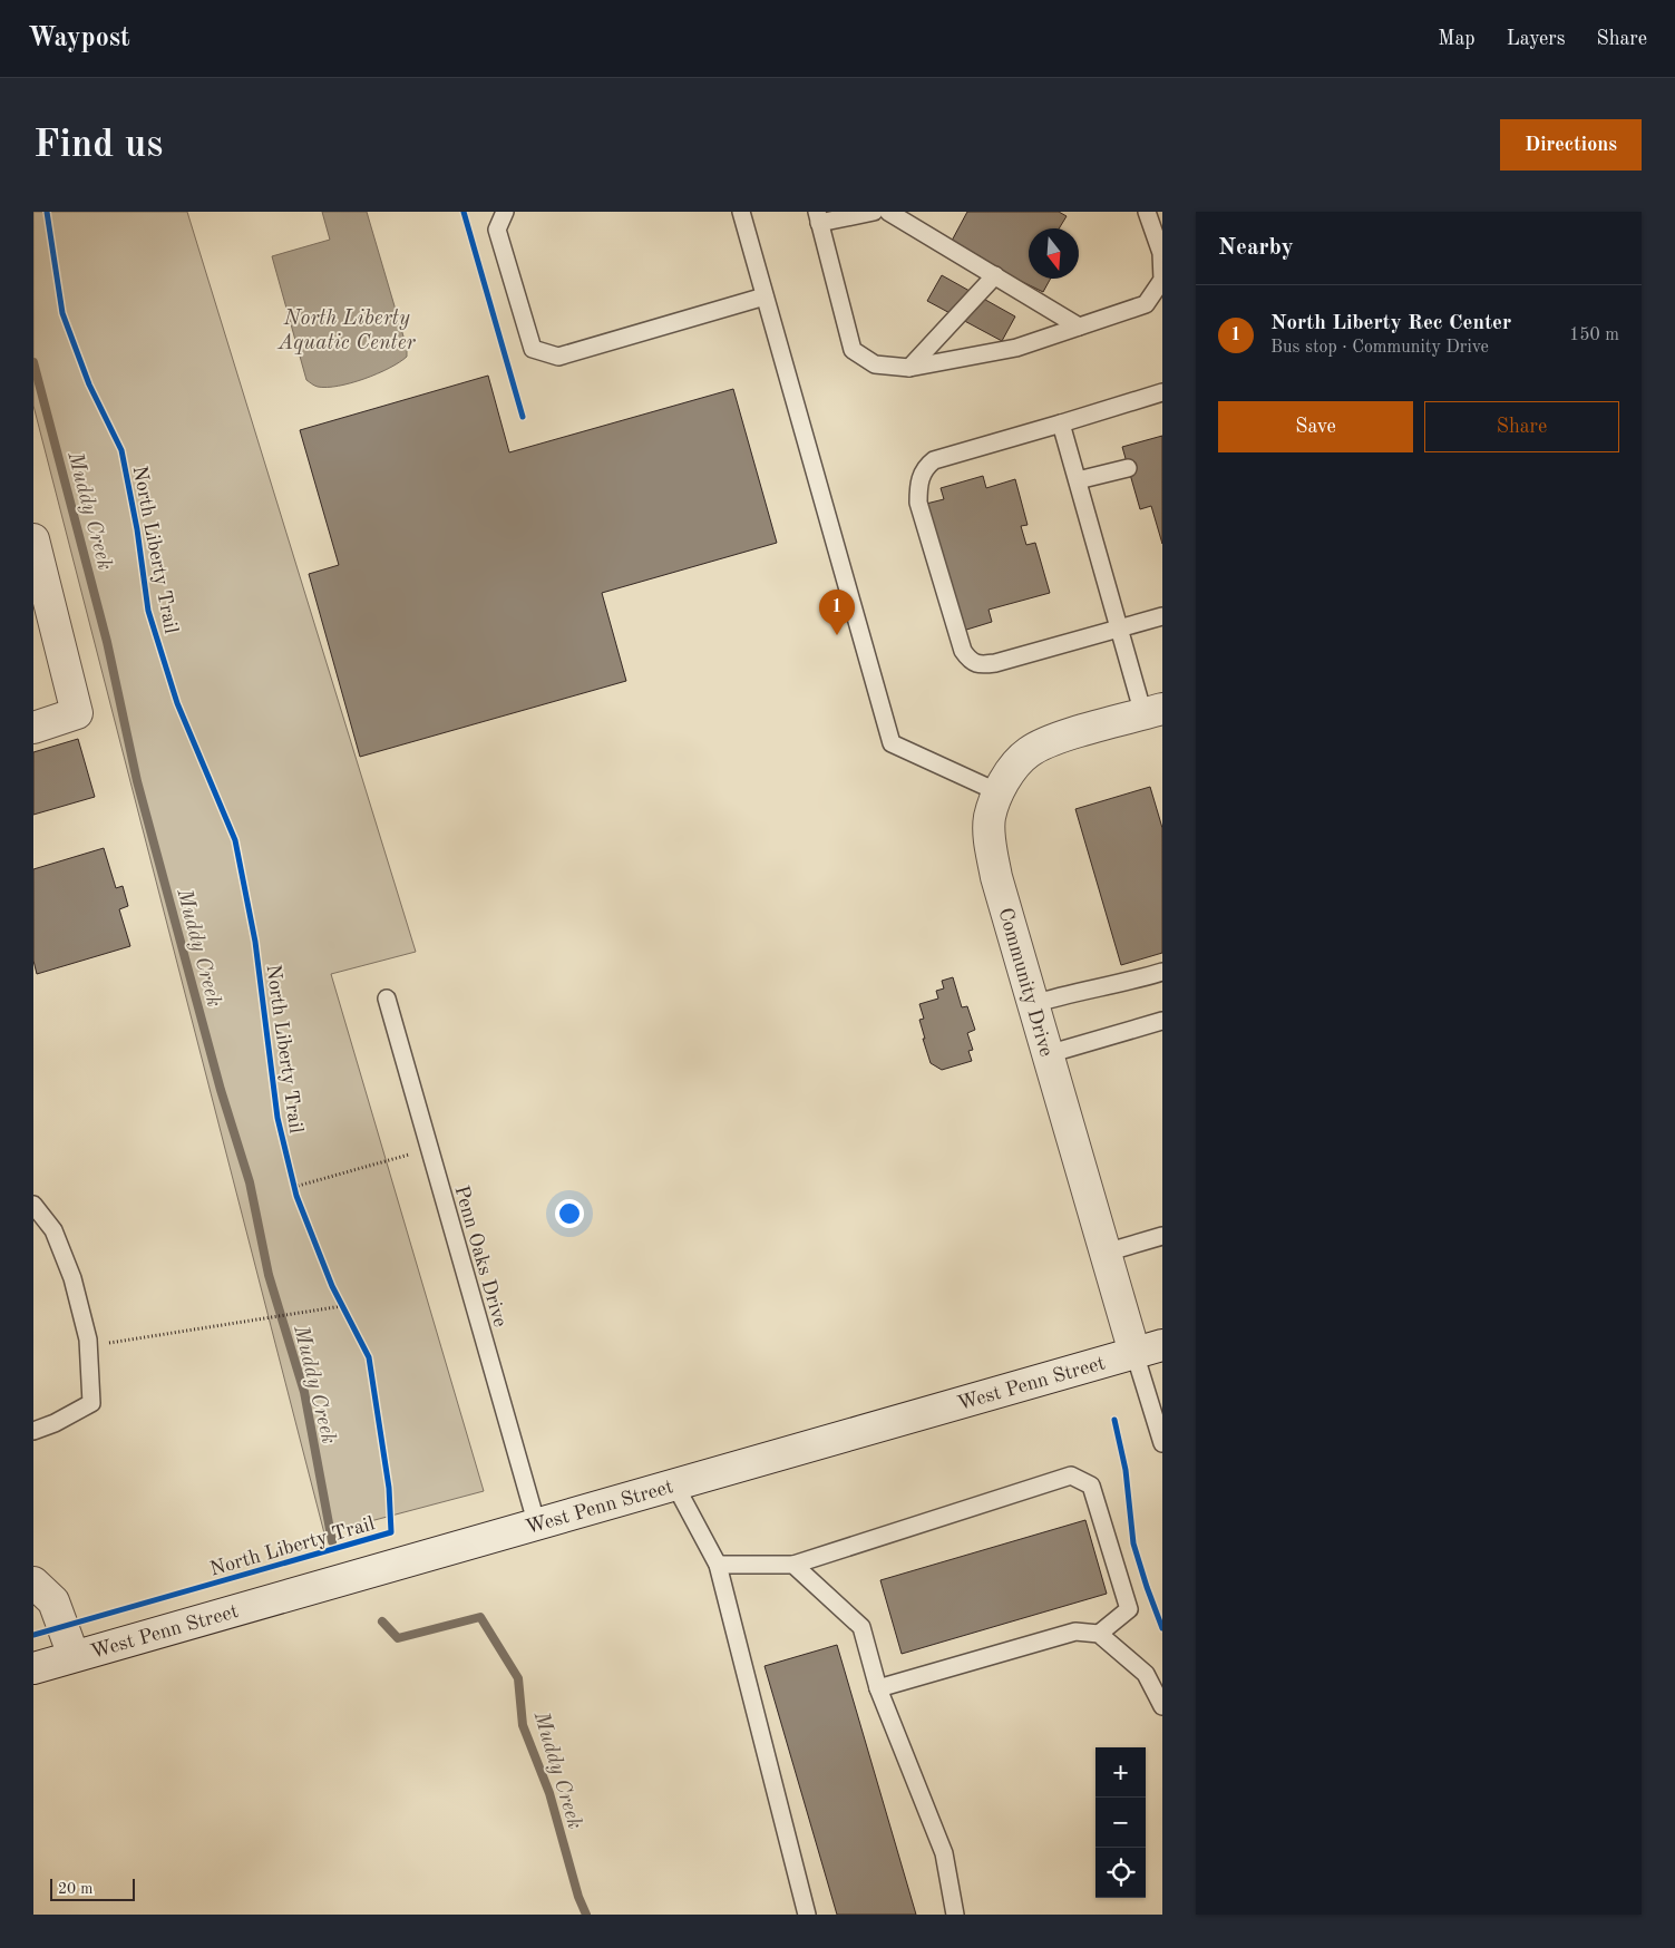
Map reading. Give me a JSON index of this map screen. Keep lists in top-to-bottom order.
{
  "streets": {
    "main road": ["Community Drive", "West Penn Street"],
    "lane": ["Penn Oaks Drive"],
    "cycle path": ["North Liberty Trail"]
  },
  "crossings": [
    ["Community Drive", "West Penn Street"],
    ["Penn Oaks Drive", "West Penn Street"]
  ],
  "water": ["North Liberty Aquatic Center", "Muddy Creek"],
  "scale_bar": "20 m",
  "north": "bottom",
  "page": {
    "header": "Waypost",
    "nav": ["Map", "Layers", "Share"],
    "buttons": [
      "Directions",
      ["Save", "Share"]
    ],
    "title": "Find us",
    "heading": "Nearby",
    "list": [
      {
        "mark": "1",
        "name": "North Liberty Rec Center",
        "note": "Bus stop · Community Drive",
        "value": "150 m"
      }
    ],
    "pins": "1",
    "map_buttons": ["+", "−"],
    "scale": "20 m"
  }
}
